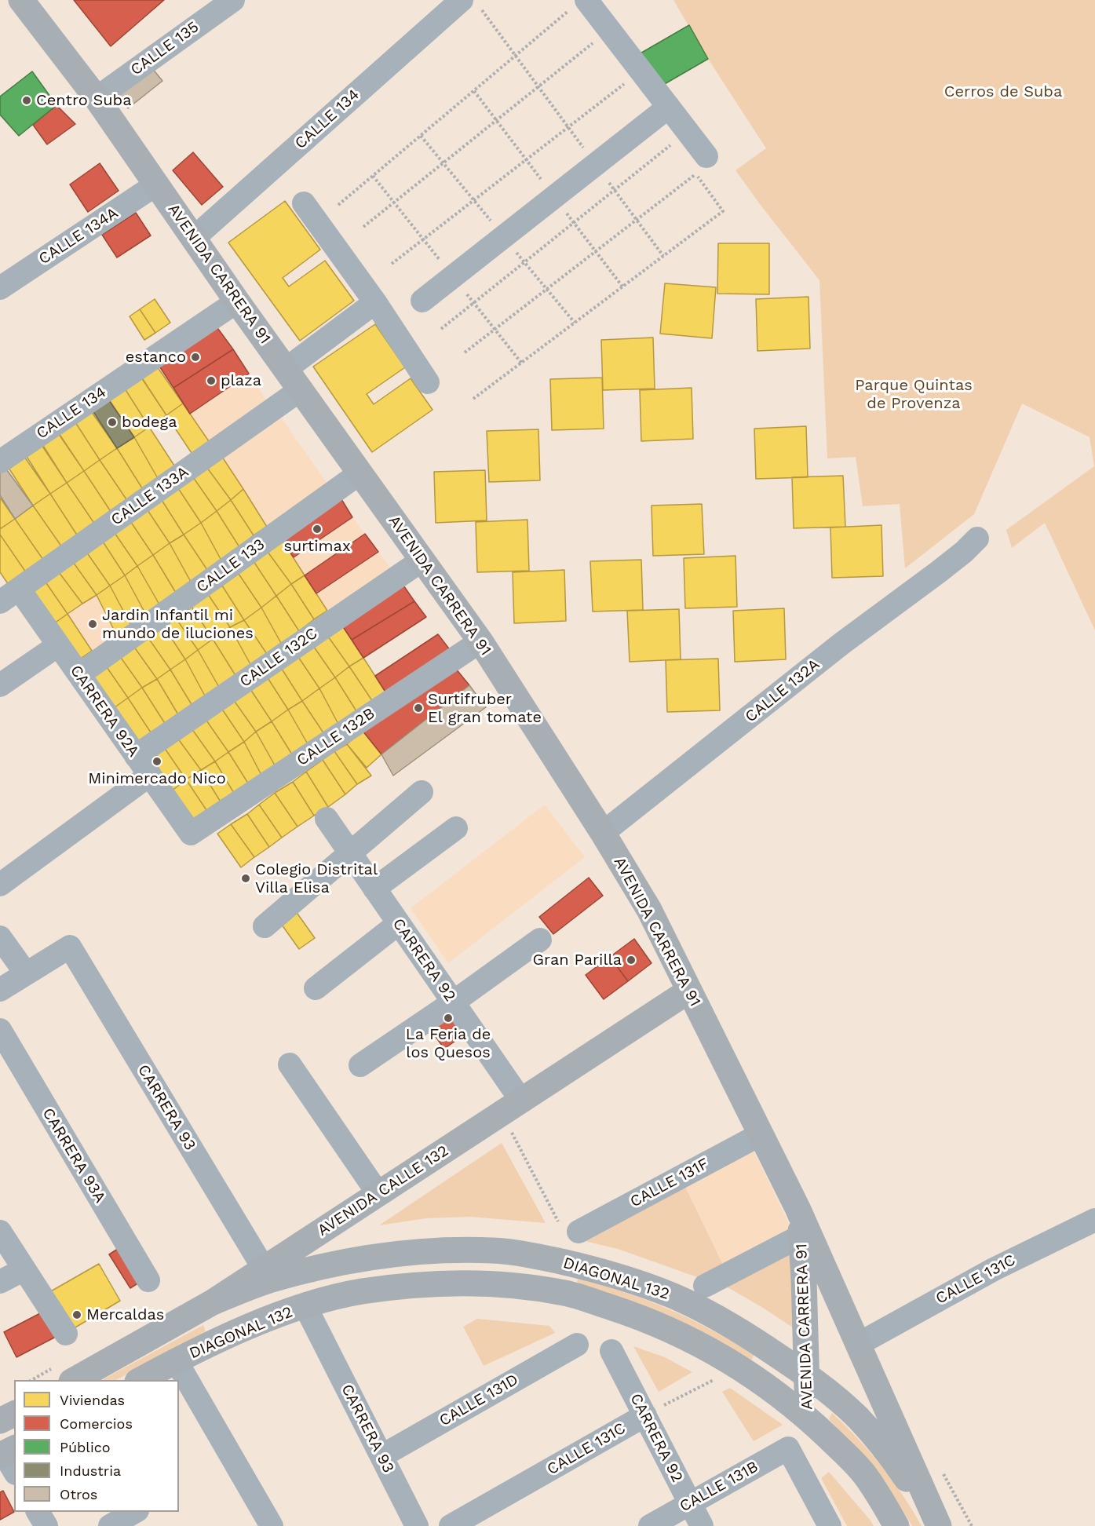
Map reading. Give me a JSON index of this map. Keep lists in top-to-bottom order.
{
  "streets": {
    "main road": ["AVENIDA CARRERA 91", "AVENIDA CALLE 132", "DIAGONAL 132"],
    "street": [
      "CALLE 135",
      "CALLE 134",
      "CALLE 134A",
      "CALLE 133A",
      "CALLE 133",
      "CALLE 132C",
      "CALLE 132A",
      "CARRERA 92A",
      "CALLE 132B",
      "CARRERA 92",
      "CARRERA 93",
      "CARRERA 93A",
      "CALLE 131F",
      "CALLE 131C",
      "CALLE 131D",
      "CALLE 131B"
    ]
  },
  "crossings": [
    ["CALLE 135", "AVENIDA CARRERA 91"],
    ["CALLE 134", "AVENIDA CARRERA 91"],
    ["CALLE 134A", "AVENIDA CARRERA 91"],
    ["AVENIDA CARRERA 91", "CALLE 133A"],
    ["AVENIDA CARRERA 91", "CALLE 133"],
    ["AVENIDA CARRERA 91", "CALLE 132C"],
    ["AVENIDA CARRERA 91", "CALLE 132A"],
    ["AVENIDA CARRERA 91", "CALLE 132B"],
    ["AVENIDA CARRERA 91", "CALLE 131F"],
    ["AVENIDA CARRERA 91", "AVENIDA CALLE 132"],
    ["AVENIDA CARRERA 91", "DIAGONAL 132"],
    ["AVENIDA CARRERA 91", "CALLE 131C"],
    ["CALLE 133A", "CARRERA 92A"],
    ["CALLE 133", "CARRERA 92A"],
    ["CALLE 132C", "CARRERA 92A"],
    ["CARRERA 92A", "CALLE 132B"],
    ["CARRERA 92", "AVENIDA CALLE 132"],
    ["CARRERA 92", "CALLE 131C"],
    ["CARRERA 92", "CALLE 131B"],
    ["CARRERA 93", "AVENIDA CALLE 132"],
    ["CARRERA 93", "DIAGONAL 132"],
    ["CARRERA 93", "CALLE 131D"],
    ["AVENIDA CALLE 132", "DIAGONAL 132"]
  ],
  "parks": ["Cerros de Suba", "Parque Quintas de Provenza"],
  "places": [
    "Centro Suba",
    "estanco",
    "plaza",
    "bodega",
    "surtimax",
    "Jardin Infantil mi mundo de iluciones",
    "Surtifruber El gran tomate",
    "Minimercado Nico",
    "Colegio Distrital Villa Elisa",
    "Gran Parilla",
    "La Feria de los Quesos",
    "Mercaldas"
  ],
  "legend": [
    "Viviendas",
    "Comercios",
    "Público",
    "Industria",
    "Otros"
  ]
}
